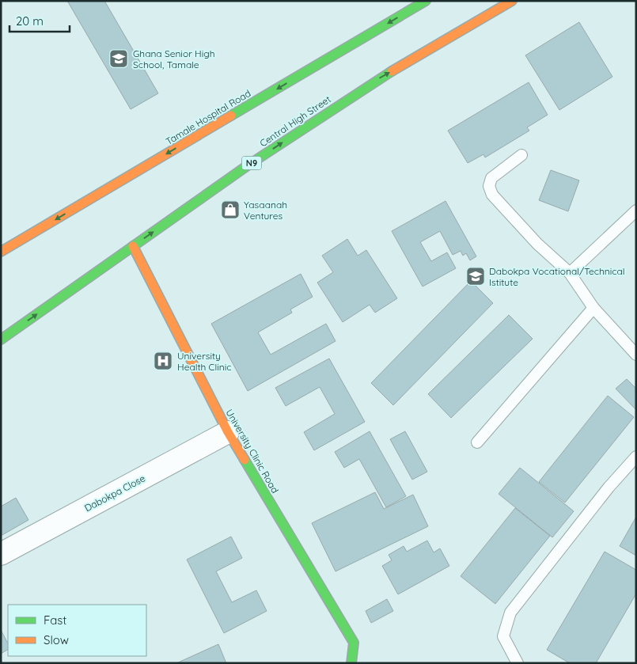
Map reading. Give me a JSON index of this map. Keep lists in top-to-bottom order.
{
  "streets": {
    "main road": [
      "Tamale Hospital Road",
      "Central High Street",
      "N9",
      "University Clinic Road"
    ],
    "street": ["Dabokpa Close"]
  },
  "crossings": [
    ["Central High Street", "University Clinic Road"],
    ["University Clinic Road", "Dabokpa Close"]
  ],
  "one_way": ["Tamale Hospital Road", "Central High Street"],
  "places": {
    "school or university": ["Ghana Senior High School, Tamale", "Dabokpa Vocational/Technical Istitute"],
    "shop": ["Yasaanah Ventures"],
    "hospital": ["University Health Clinic"]
  },
  "legend": ["Fast", "Slow"],
  "scale_bar": "20 m"
}
